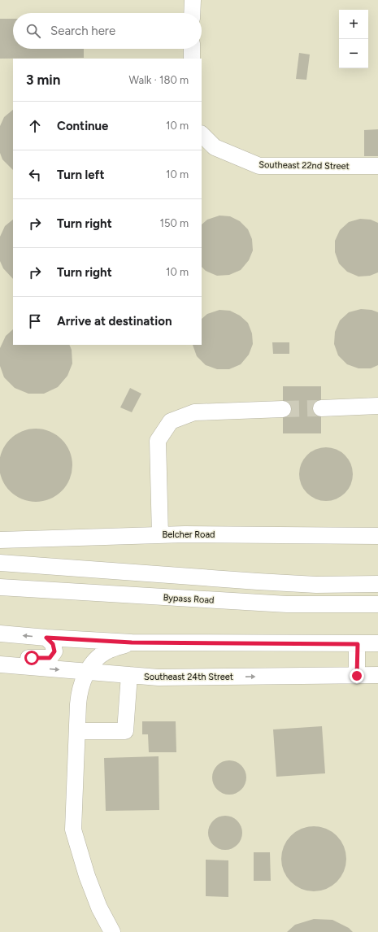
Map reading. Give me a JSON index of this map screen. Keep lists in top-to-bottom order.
{
  "streets": {
    "street": [
      "Southeast 22nd Street",
      "Belcher Road",
      "Bypass Road",
      "Southeast 24th Street"
    ]
  },
  "page": {
    "map_buttons": ["+", "−"],
    "search": "Search here",
    "heading": ["3 min", "Walk · 180 m"],
    "list": [
      ["Continue", "10 m"],
      ["Turn left", "10 m"],
      ["Turn right", "150 m"],
      ["Turn right", "10 m"],
      "Arrive at destination"
    ]
  }
}
